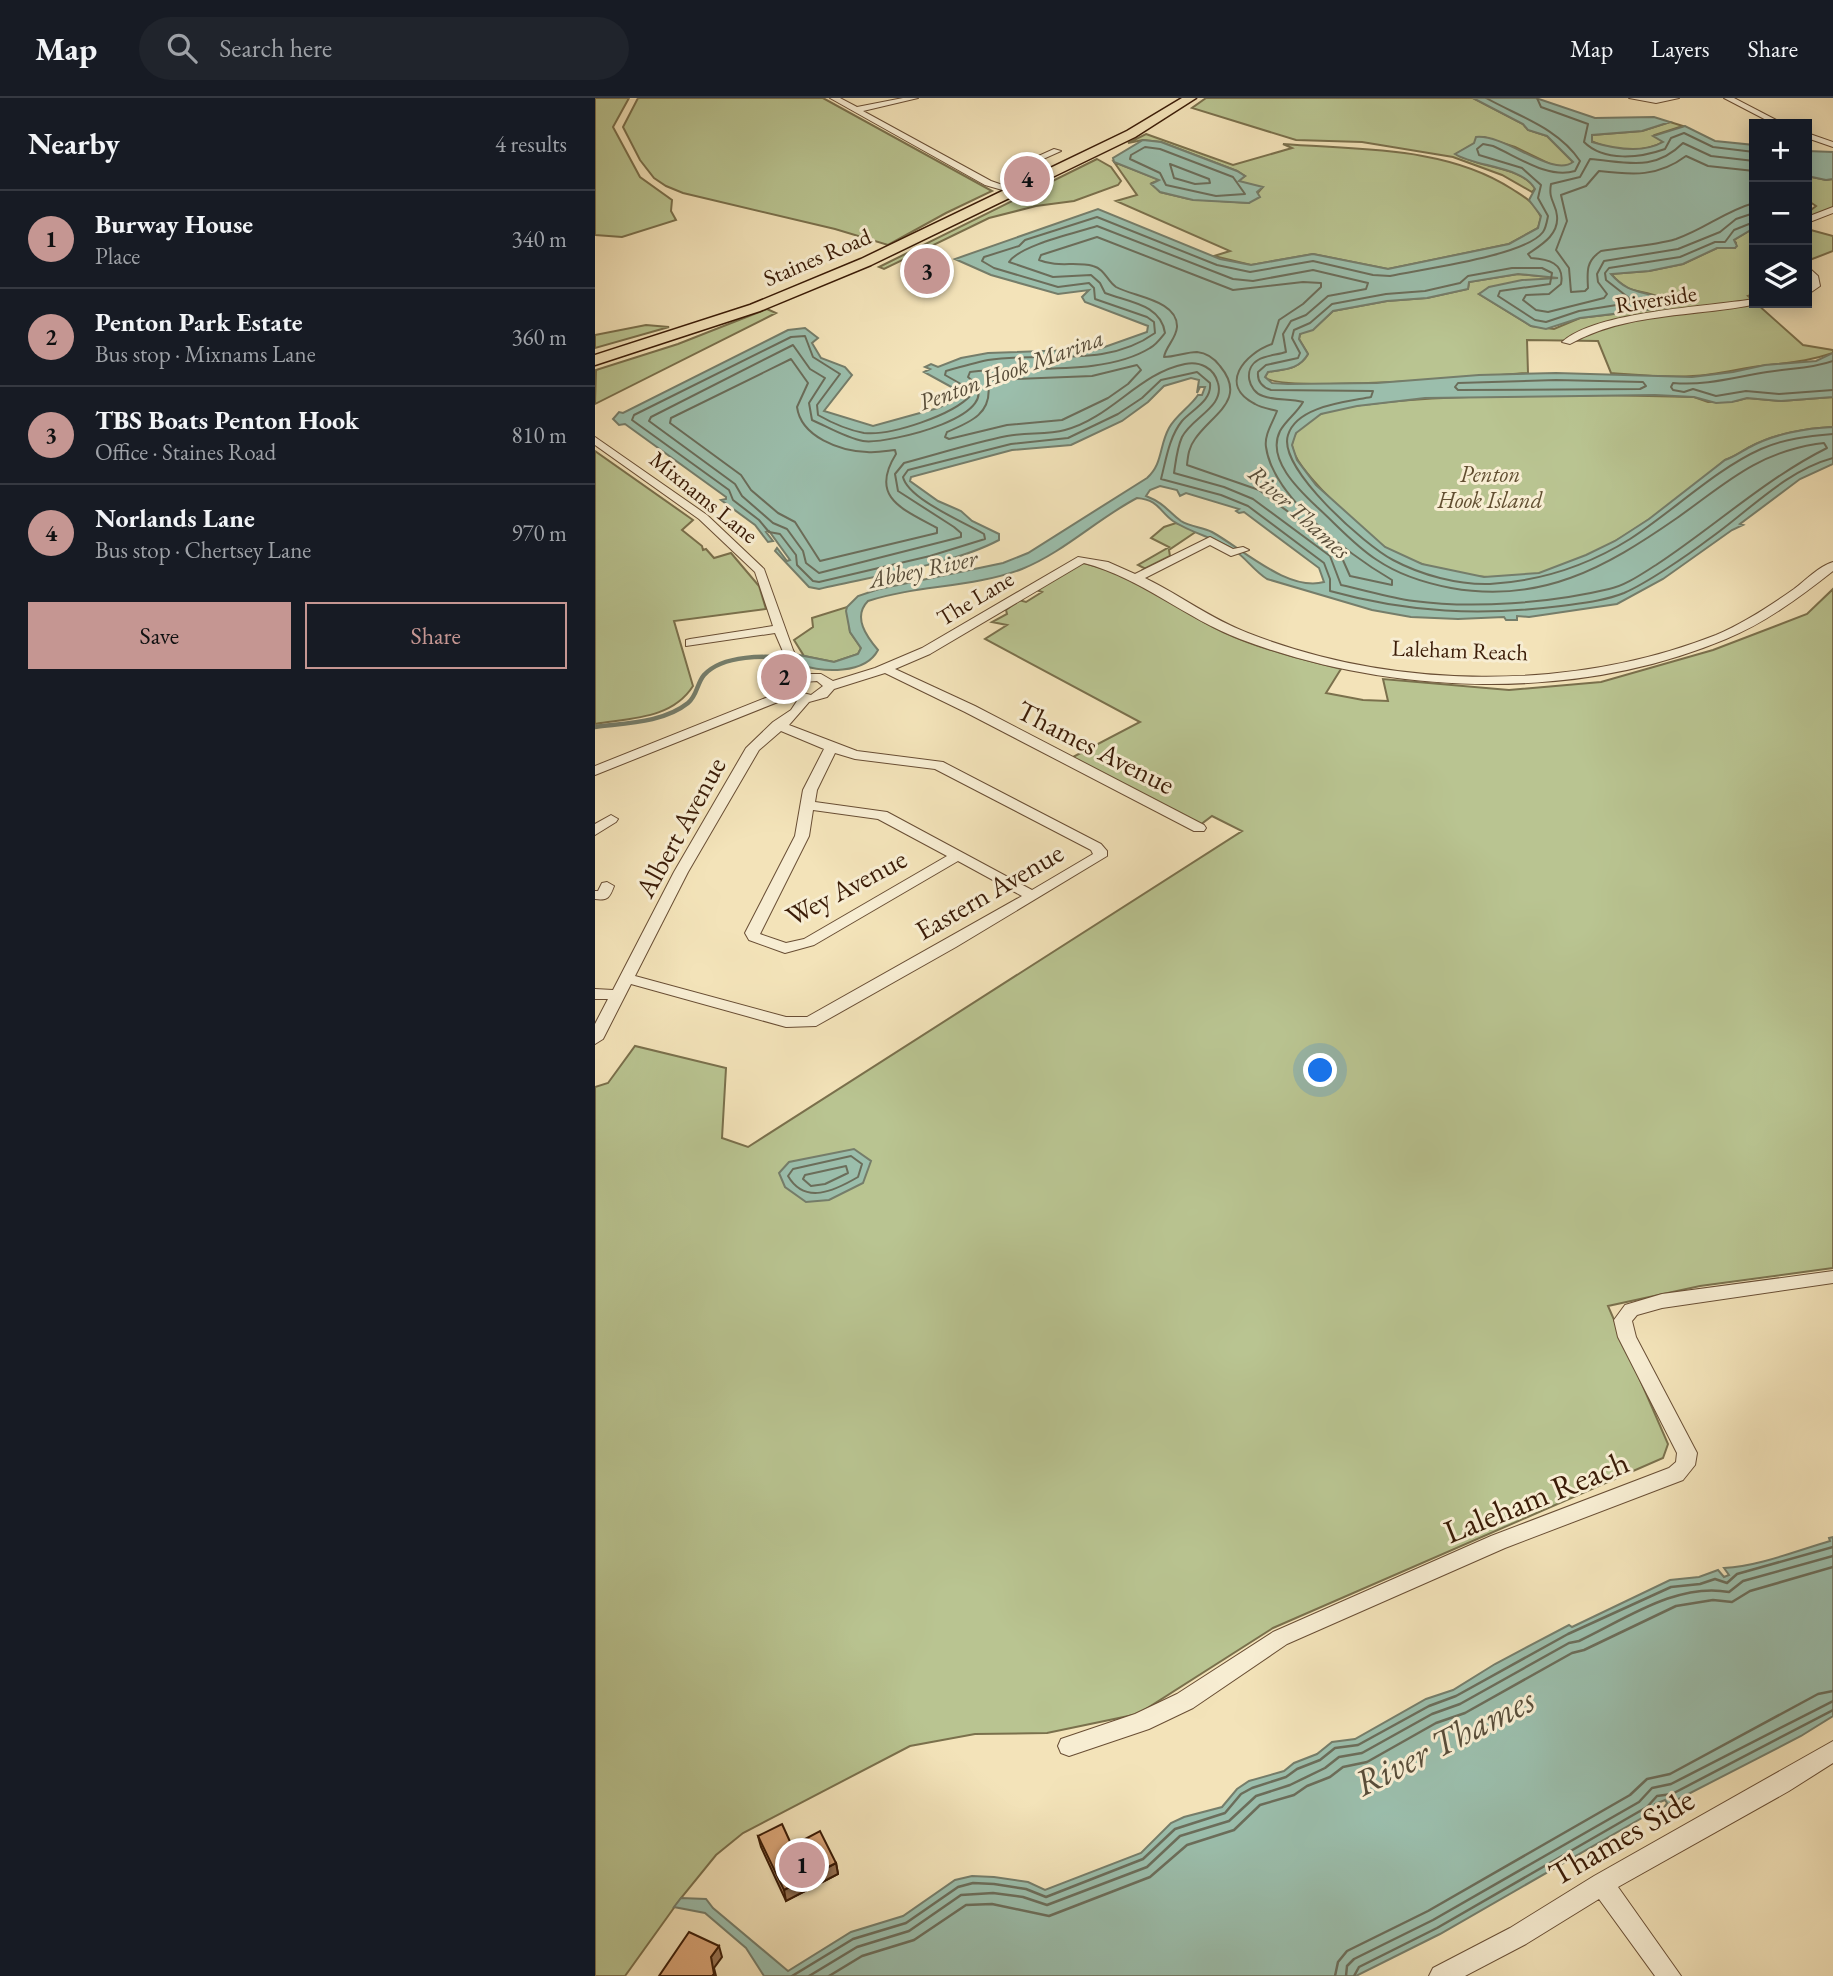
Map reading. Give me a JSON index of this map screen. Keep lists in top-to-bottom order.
{
  "streets": {
    "main road": ["Staines Road"],
    "street": [
      "Riverside",
      "Mixnams Lane",
      "The Lane",
      "Laleham Reach",
      "Thames Avenue",
      "Albert Avenue",
      "Wey Avenue",
      "Eastern Avenue",
      "Thames Side"
    ]
  },
  "crossings": [
    ["The Lane", "Laleham Reach"],
    ["The Lane", "Thames Avenue"],
    ["The Lane", "Albert Avenue"],
    ["Albert Avenue", "Eastern Avenue"]
  ],
  "water": ["Penton Hook Marina", "River Thames", "Abbey River"],
  "parks": ["Penton Hook Island"],
  "page": {
    "header": "Map",
    "search": "Search here",
    "nav": ["Map", "Layers", "Share"],
    "heading": ["Nearby", "4 results"],
    "map_buttons": ["+", "−"],
    "pins": [
      "4",
      "3",
      "2",
      "1"
    ],
    "list": [
      {
        "mark": "1",
        "name": "Burway House",
        "note": "Place",
        "value": "340 m"
      },
      {
        "mark": "2",
        "name": "Penton Park Estate",
        "note": "Bus stop · Mixnams Lane",
        "value": "360 m"
      },
      {
        "mark": "3",
        "name": "TBS Boats Penton Hook",
        "note": "Office · Staines Road",
        "value": "810 m"
      },
      {
        "mark": "4",
        "name": "Norlands Lane",
        "note": "Bus stop · Chertsey Lane",
        "value": "970 m"
      }
    ],
    "buttons": ["Save", "Share"]
  }
}
